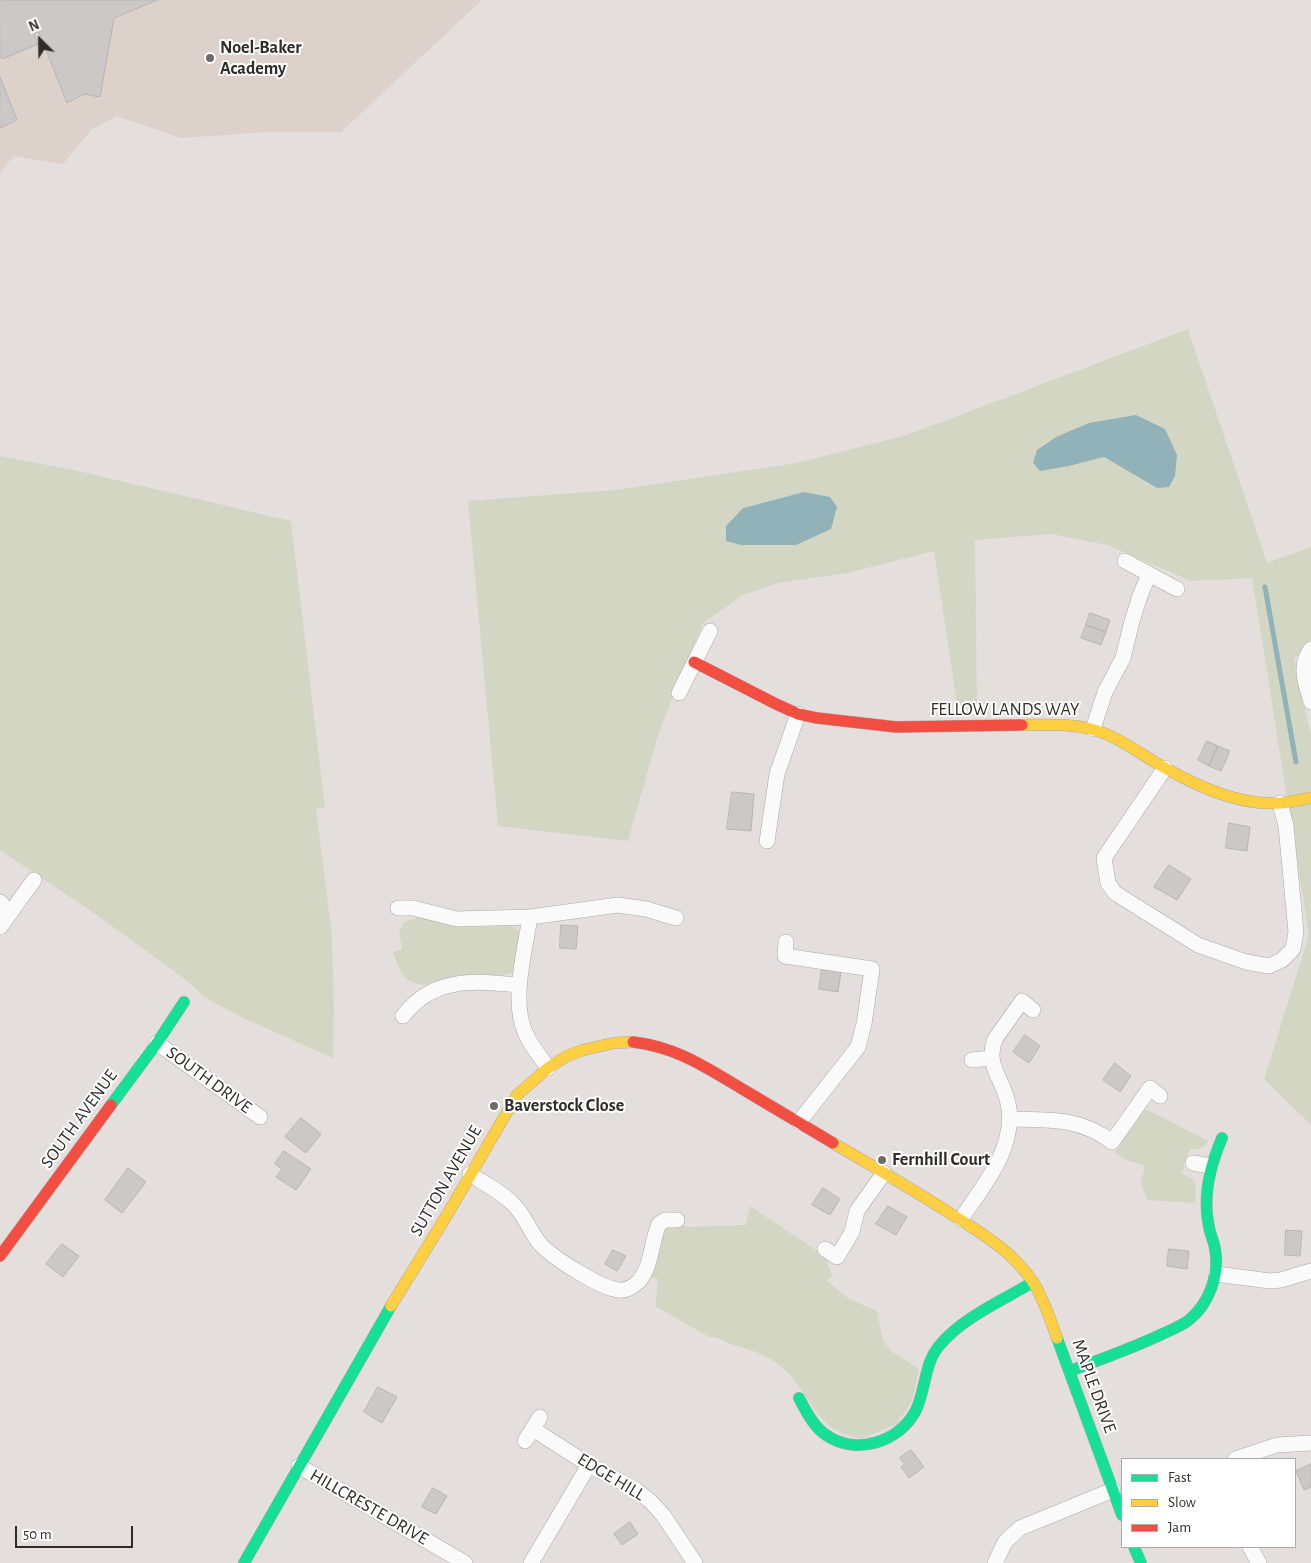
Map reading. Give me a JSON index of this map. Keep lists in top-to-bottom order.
{
  "streets": {
    "street": [
      "FELLOW LANDS WAY",
      "SOUTH DRIVE",
      "SOUTH AVENUE",
      "SUTTON AVENUE",
      "MAPLE DRIVE",
      "EDGE HILL",
      "HILLCRESTE DRIVE"
    ]
  },
  "crossings": [
    ["SOUTH DRIVE", "SOUTH AVENUE"],
    ["SUTTON AVENUE", "MAPLE DRIVE"],
    ["SUTTON AVENUE", "HILLCRESTE DRIVE"]
  ],
  "places": ["Noel-Baker Academy", "Baverstock Close", "Fernhill Court"],
  "legend": ["Fast", "Slow", "Jam"],
  "scale_bar": "50 m",
  "north": "top left"
}
